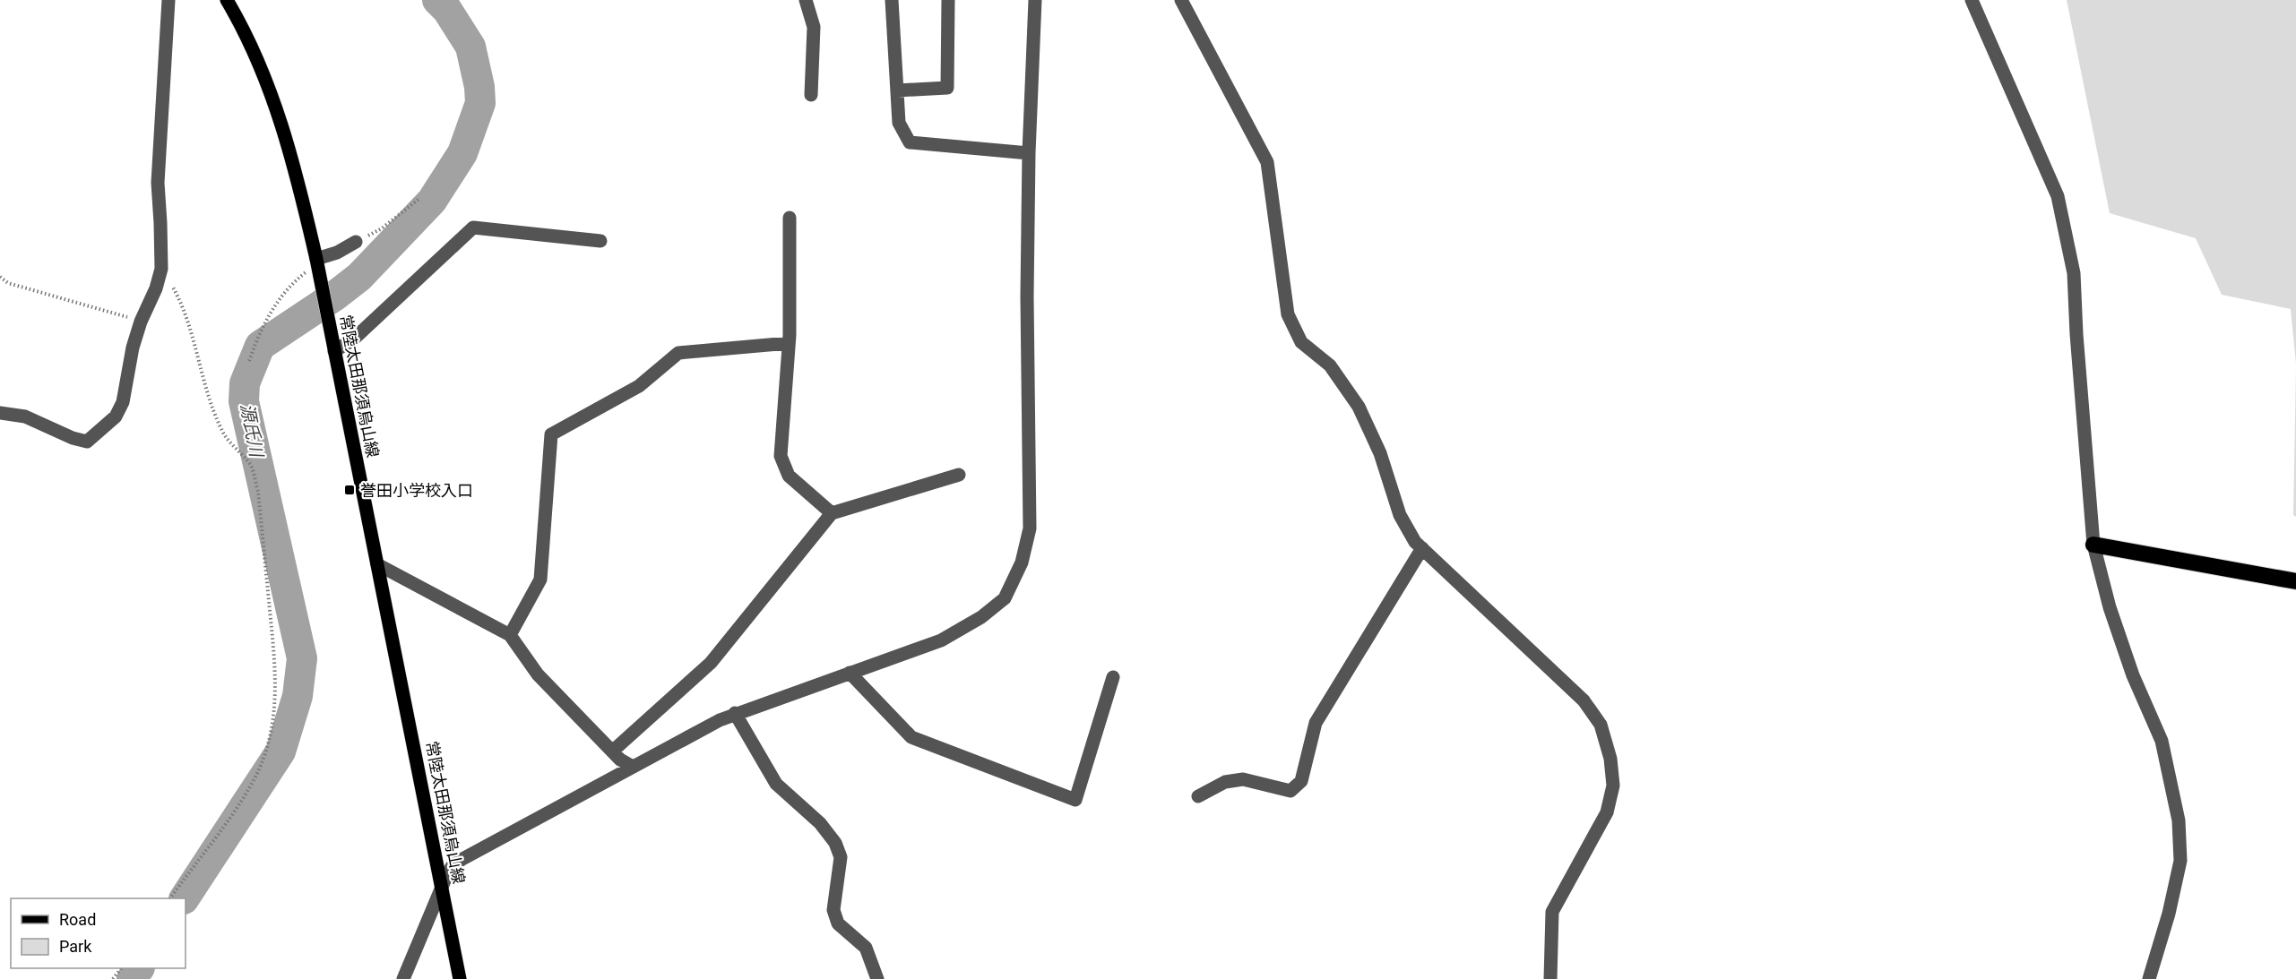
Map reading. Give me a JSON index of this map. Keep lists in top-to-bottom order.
{
  "streets": {
    "main road": ["常陸太田那須烏山線"]
  },
  "water": ["源氏川"],
  "places": {
    "transit": ["誉田小学校入口"]
  },
  "legend": ["Road", "Park"]
}
